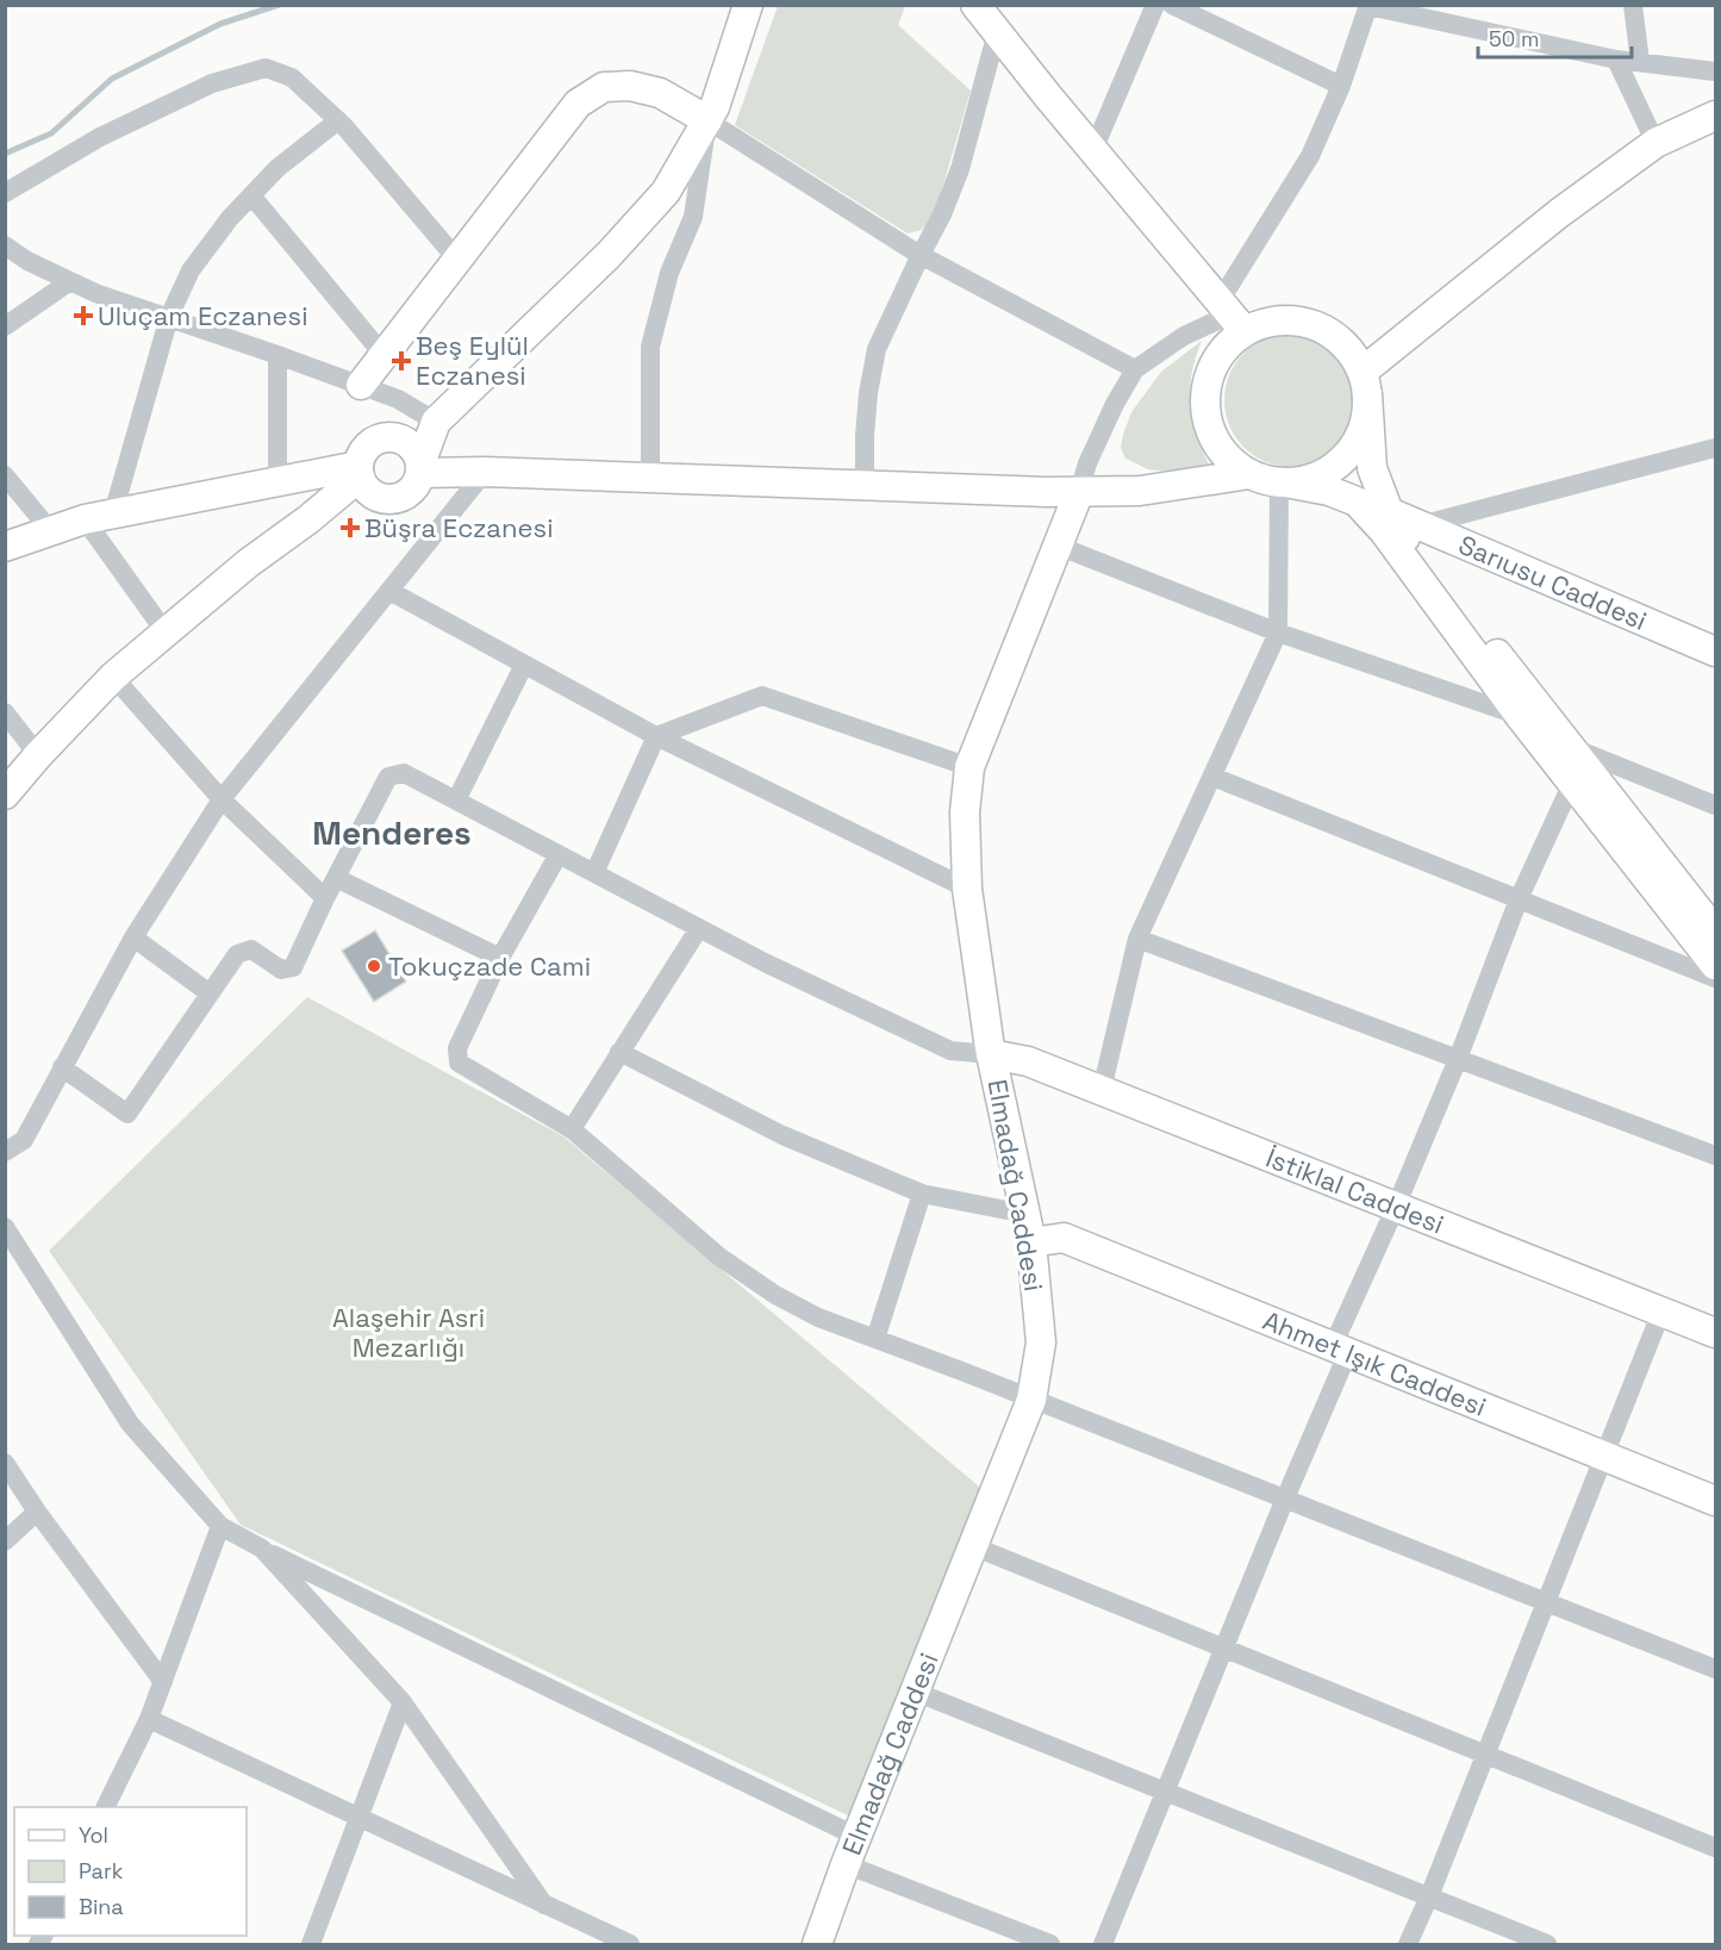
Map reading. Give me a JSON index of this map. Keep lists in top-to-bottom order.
{
  "streets": {
    "street": [
      "Sarıusu Caddesi",
      "Elmadağ Caddesi",
      "İstiklal Caddesi",
      "Ahmet Işık Caddesi"
    ]
  },
  "crossings": [
    ["Elmadağ Caddesi", "İstiklal Caddesi"],
    ["Elmadağ Caddesi", "Ahmet Işık Caddesi"]
  ],
  "districts": ["Menderes"],
  "parks": ["Alaşehir Asri Mezarlığı"],
  "places": {
    "health": ["Uluçam Eczanesi", "Beş Eylül Eczanesi", "Büşra Eczanesi"],
    "other": ["Tokuçzade Cami"]
  },
  "legend": ["Yol", "Park", "Bina"],
  "scale_bar": "50 m"
}
